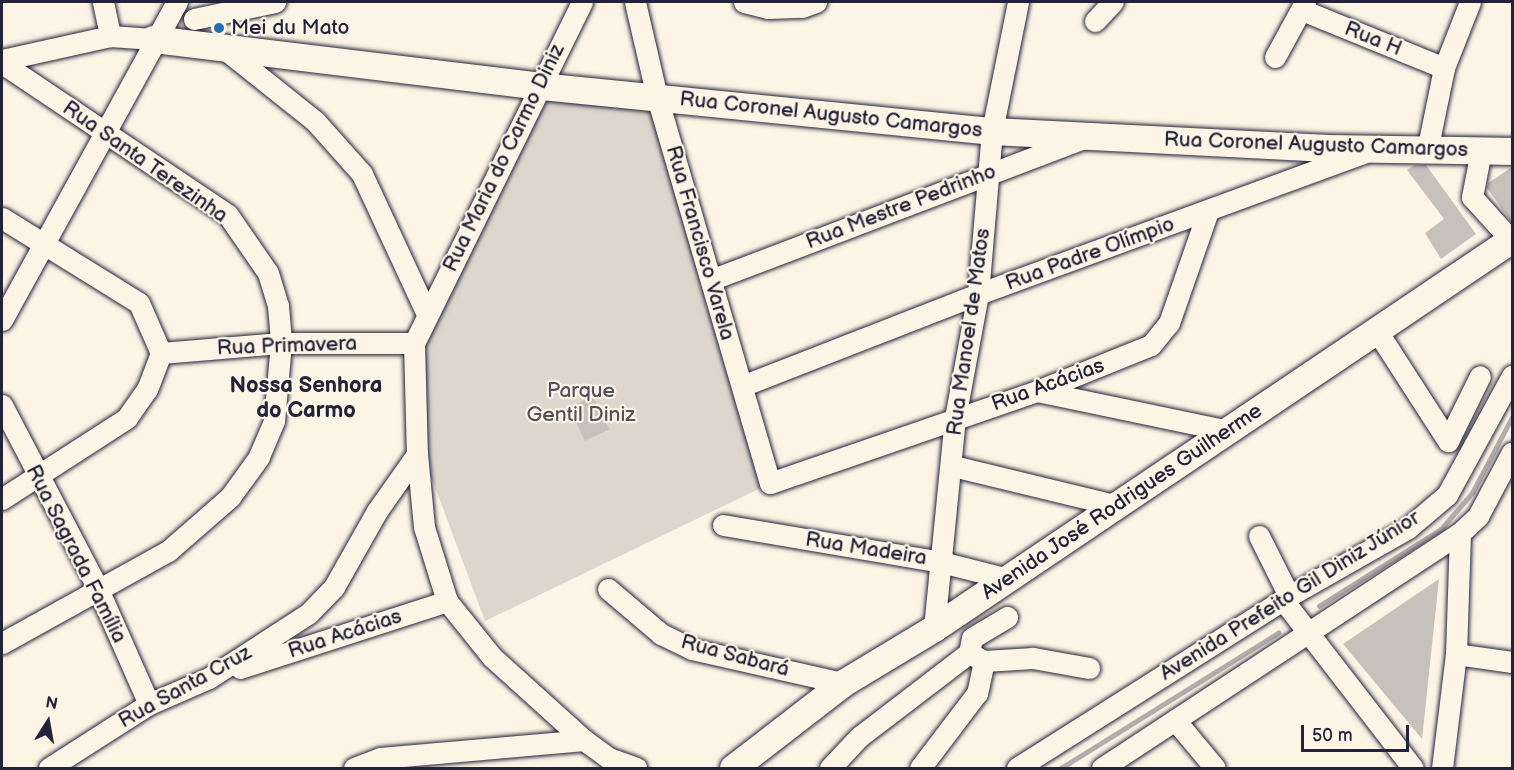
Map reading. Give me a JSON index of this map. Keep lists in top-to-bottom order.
{
  "streets": {
    "main road": ["Rua Coronel Augusto Camargos", "Avenida José Rodrigues Guilherme"],
    "street": [
      "Rua H",
      "Rua Maria do Carmo Diniz",
      "Rua Santa Terezinha",
      "Rua Mestre Pedrinho",
      "Rua Francisco Varela",
      "Rua Padre Olímpio",
      "Rua Manoel de Matos",
      "Rua Primavera",
      "Rua Acácias",
      "Rua Madeira",
      "Rua Sagrada Família",
      "Avenida Prefeito Gil Diniz Júnior",
      "Rua Sabará",
      "Rua Santa Cruz"
    ]
  },
  "crossings": [
    ["Rua Coronel Augusto Camargos", "Rua Maria do Carmo Diniz"],
    ["Rua Coronel Augusto Camargos", "Rua Mestre Pedrinho"],
    ["Rua Coronel Augusto Camargos", "Rua Francisco Varela"],
    ["Rua Coronel Augusto Camargos", "Rua Padre Olímpio"],
    ["Rua Coronel Augusto Camargos", "Rua Manoel de Matos"],
    ["Rua Maria do Carmo Diniz", "Rua Primavera"],
    ["Rua Santa Terezinha", "Rua Primavera"],
    ["Rua Santa Terezinha", "Rua Sagrada Família"],
    ["Rua Mestre Pedrinho", "Rua Francisco Varela"],
    ["Rua Mestre Pedrinho", "Rua Manoel de Matos"],
    ["Rua Francisco Varela", "Rua Padre Olímpio"],
    ["Rua Francisco Varela", "Rua Acácias"],
    ["Rua Padre Olímpio", "Rua Manoel de Matos"],
    ["Rua Padre Olímpio", "Rua Acácias"],
    ["Rua Manoel de Matos", "Rua Acácias"],
    ["Rua Manoel de Matos", "Avenida José Rodrigues Guilherme"],
    ["Rua Manoel de Matos", "Rua Madeira"],
    ["Rua Acácias", "Rua Santa Cruz"],
    ["Avenida José Rodrigues Guilherme", "Rua Madeira"],
    ["Avenida José Rodrigues Guilherme", "Rua Sabará"],
    ["Rua Sagrada Família", "Rua Santa Cruz"]
  ],
  "districts": ["Nossa Senhora do Carmo"],
  "parks": ["Parque Gentil Diniz"],
  "places": ["Mei du Mato"],
  "scale_bar": "50 m",
  "north": "top"
}
